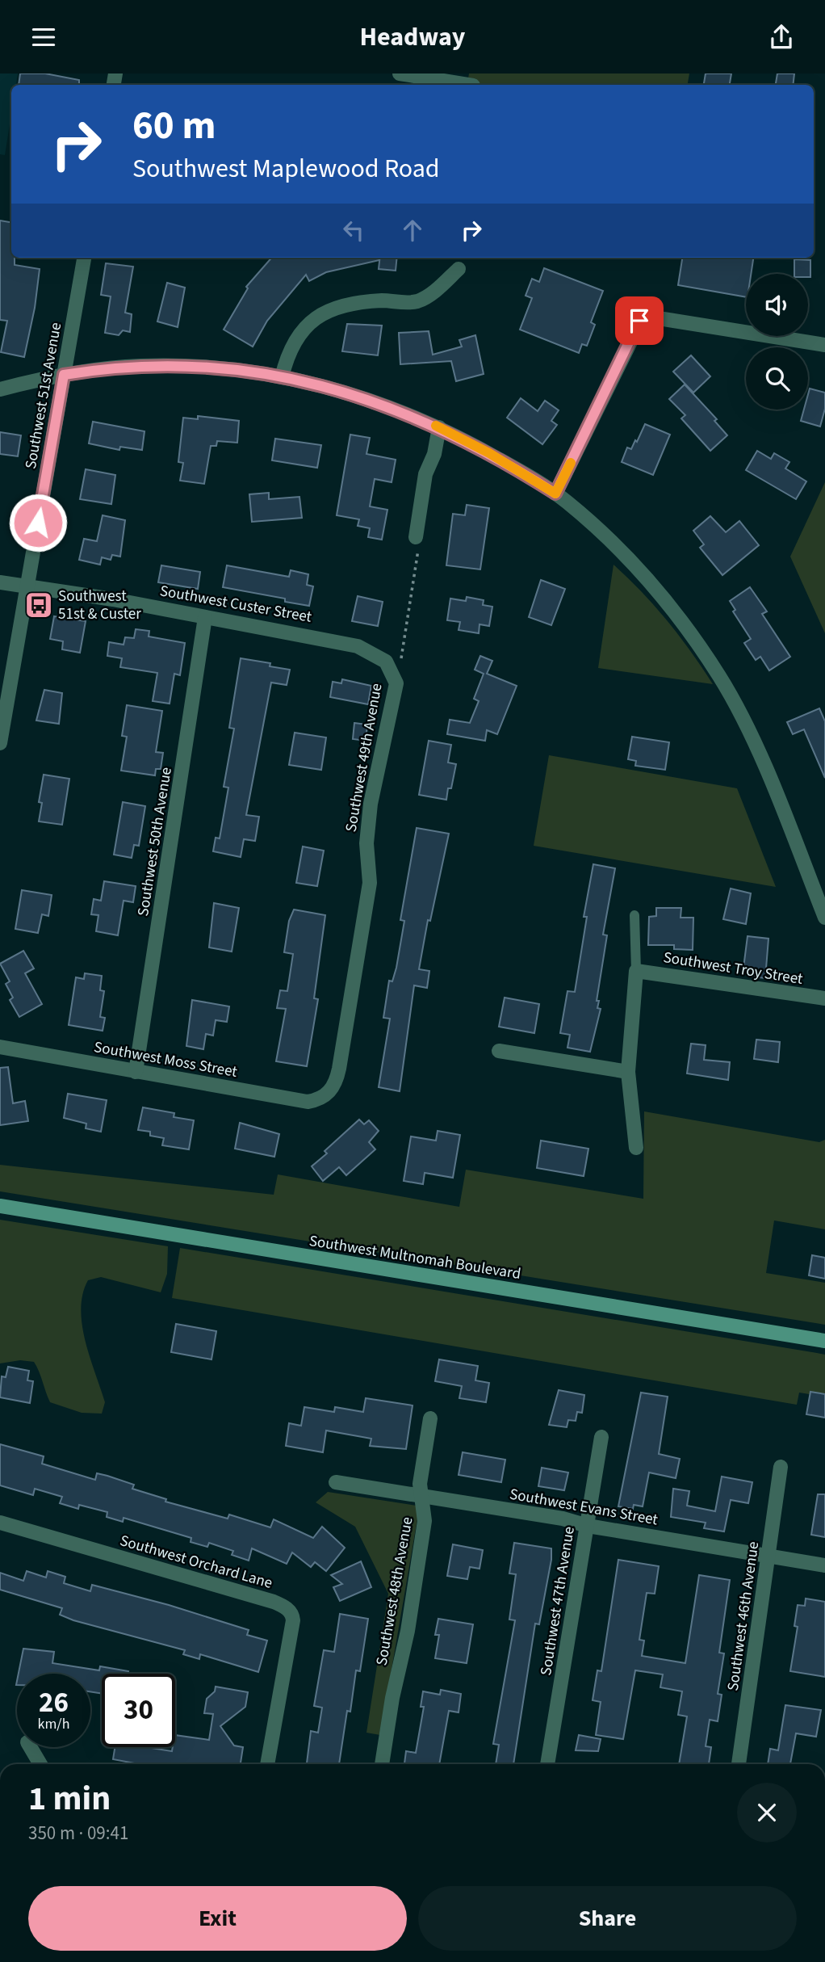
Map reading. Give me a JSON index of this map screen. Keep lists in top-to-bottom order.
{
  "streets": {
    "main road": ["Southwest Multnomah Boulevard"],
    "street": [
      "Southwest 51st Avenue",
      "Southwest Custer Street",
      "Southwest 49th Avenue",
      "Southwest 50th Avenue",
      "Southwest Troy Street",
      "Southwest Moss Street",
      "Southwest Evans Street",
      "Southwest Orchard Lane",
      "Southwest 48th Avenue",
      "Southwest 47th Avenue",
      "Southwest 46th Avenue"
    ]
  },
  "crossings": [
    ["Southwest 51st Avenue", "Southwest Custer Street"],
    ["Southwest Custer Street", "Southwest 49th Avenue"],
    ["Southwest Custer Street", "Southwest 50th Avenue"],
    ["Southwest 49th Avenue", "Southwest Moss Street"],
    ["Southwest 50th Avenue", "Southwest Moss Street"],
    ["Southwest Evans Street", "Southwest 48th Avenue"],
    ["Southwest Evans Street", "Southwest 47th Avenue"],
    ["Southwest Evans Street", "Southwest 46th Avenue"]
  ],
  "places": {
    "bus stop": ["Southwest 51st & Custer"]
  },
  "page": {
    "header": "Headway",
    "turn": ["60 m", "Southwest Maplewood Road"],
    "speed": "26 km/h",
    "limit": "30",
    "heading": ["1 min", "350 m · 09:41"],
    "buttons": ["Exit", "Share"]
  }
}
